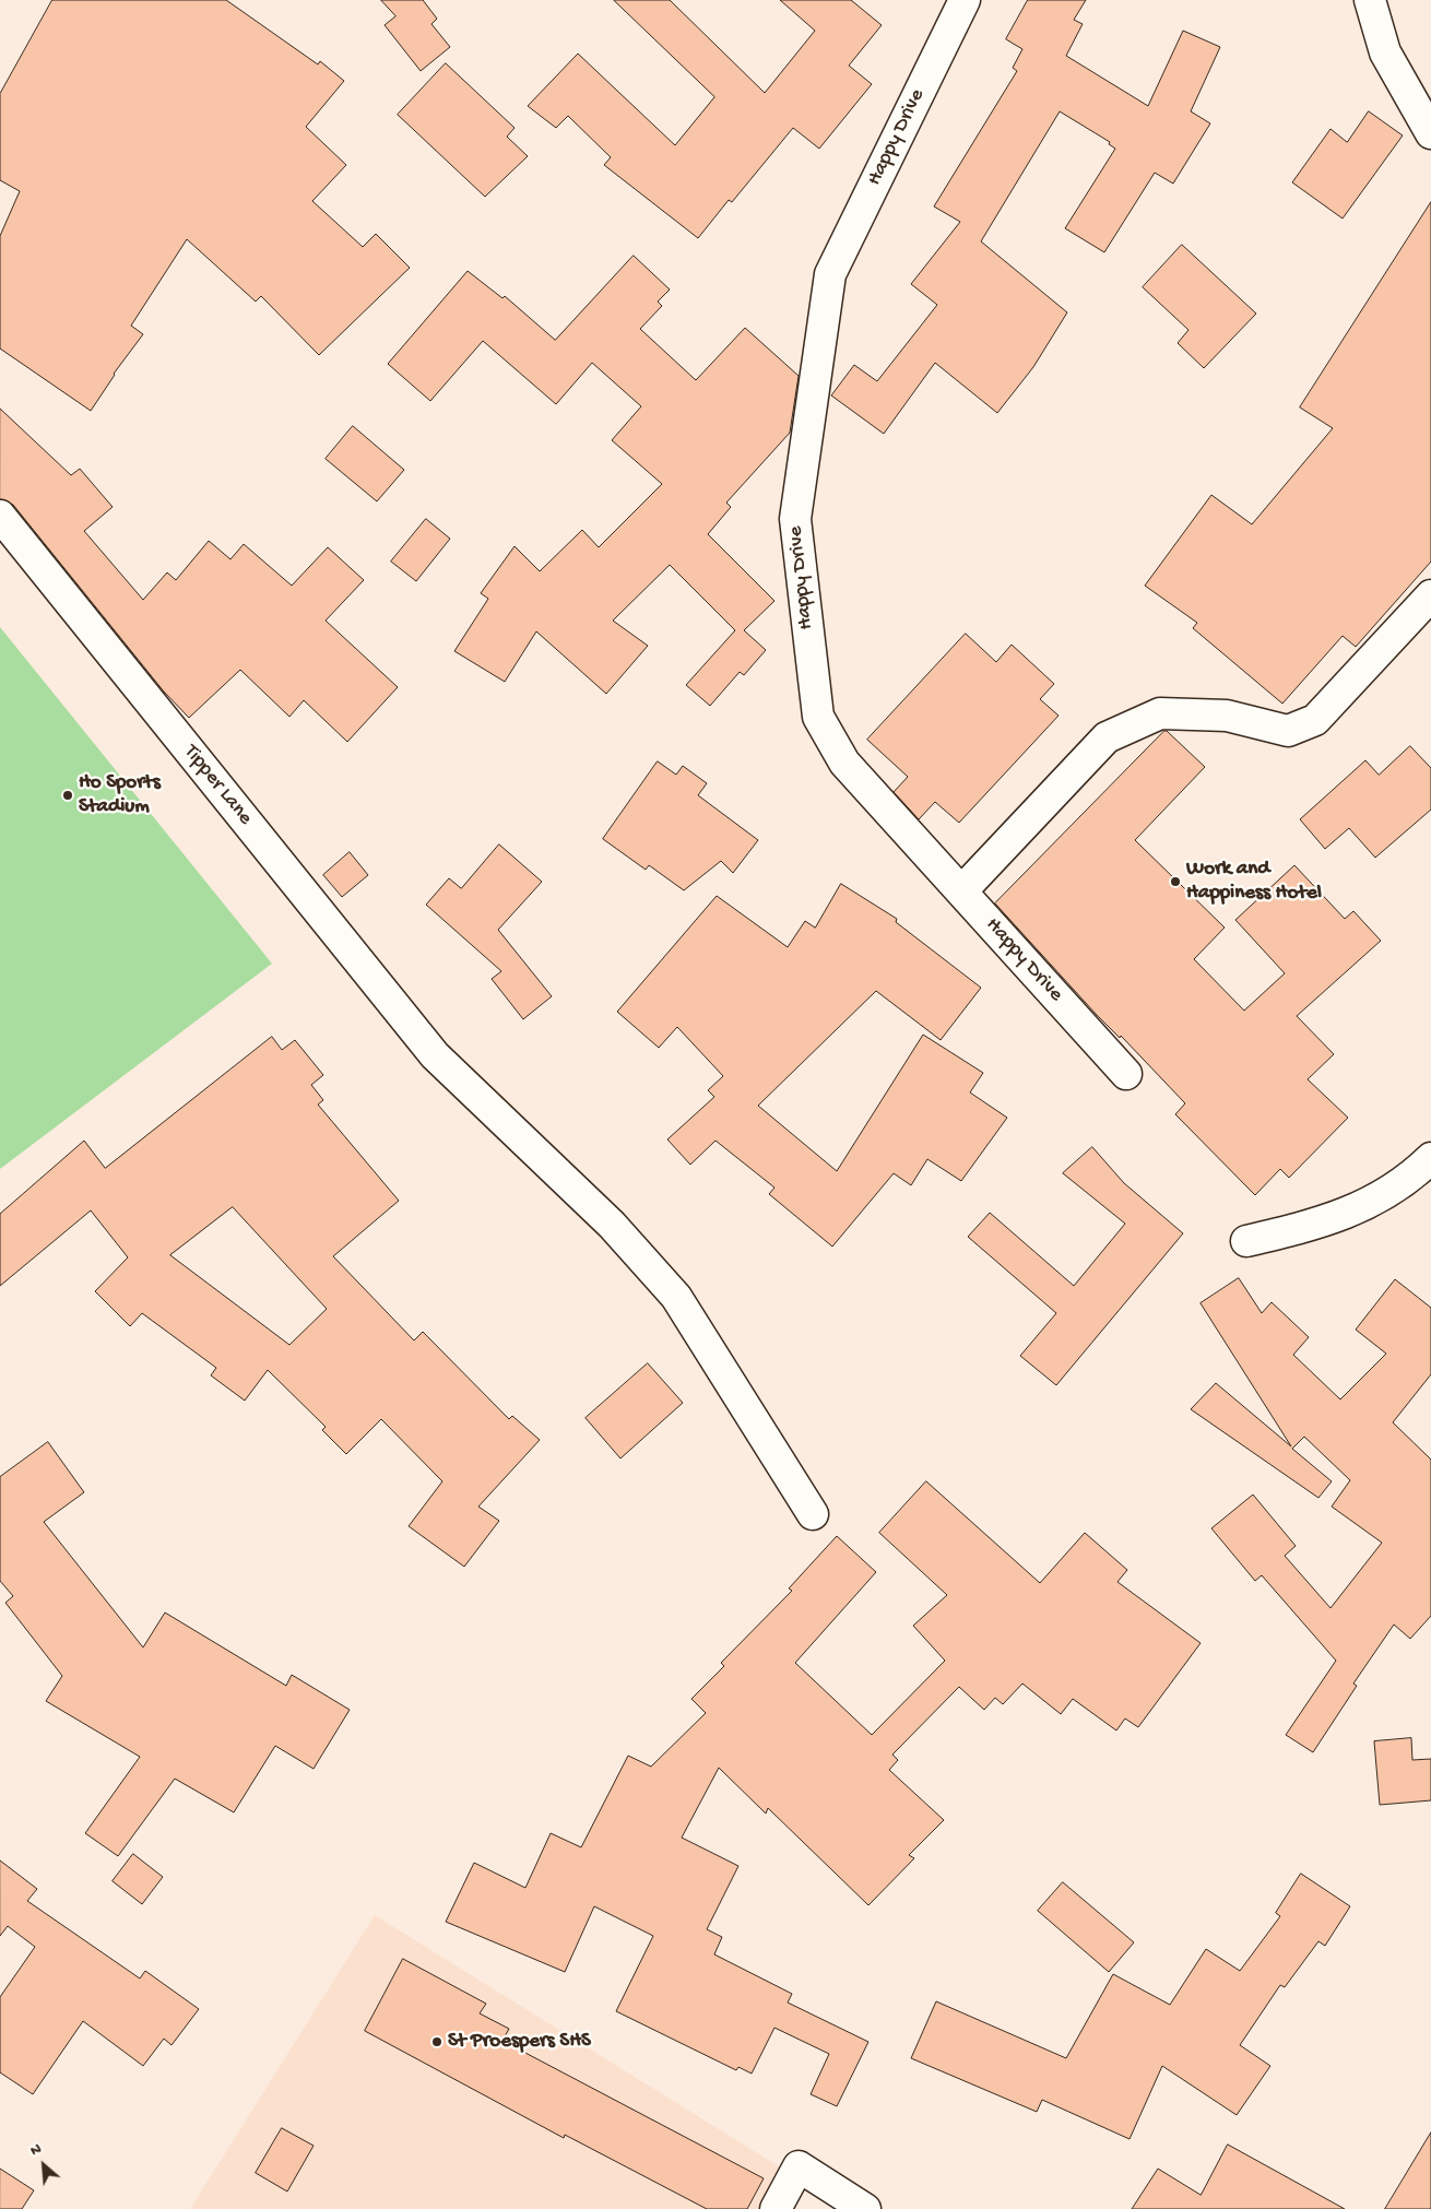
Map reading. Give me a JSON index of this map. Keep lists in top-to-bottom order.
{
  "streets": {
    "street": ["Happy Drive", "Tipper Lane"]
  },
  "places": ["Ho Sports Stadium", "Work and Happiness Hotel", "St Proespers SHS"],
  "north": "top left"
}
